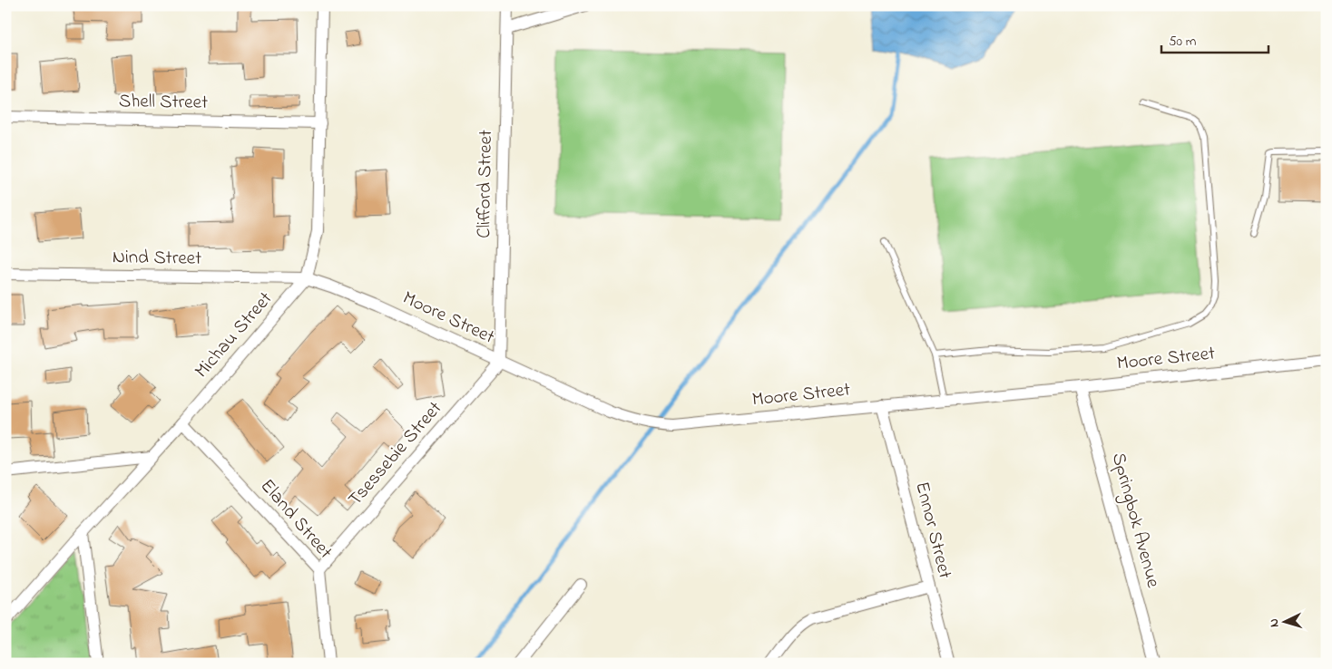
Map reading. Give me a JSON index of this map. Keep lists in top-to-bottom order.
{
  "streets": {
    "street": [
      "Shell Street",
      "Clifford Street",
      "Nind Street",
      "Moore Street",
      "Michau Street",
      "Tsessebie Street",
      "Eland Street",
      "Springbok Avenue",
      "Ennor Street"
    ]
  },
  "crossings": [
    ["Shell Street", "Michau Street"],
    ["Clifford Street", "Moore Street"],
    ["Clifford Street", "Tsessebie Street"],
    ["Nind Street", "Moore Street"],
    ["Nind Street", "Michau Street"],
    ["Moore Street", "Michau Street"],
    ["Moore Street", "Tsessebie Street"],
    ["Moore Street", "Springbok Avenue"],
    ["Moore Street", "Ennor Street"],
    ["Michau Street", "Eland Street"],
    ["Tsessebie Street", "Eland Street"]
  ],
  "scale_bar": "50 m",
  "north": "left"
}
